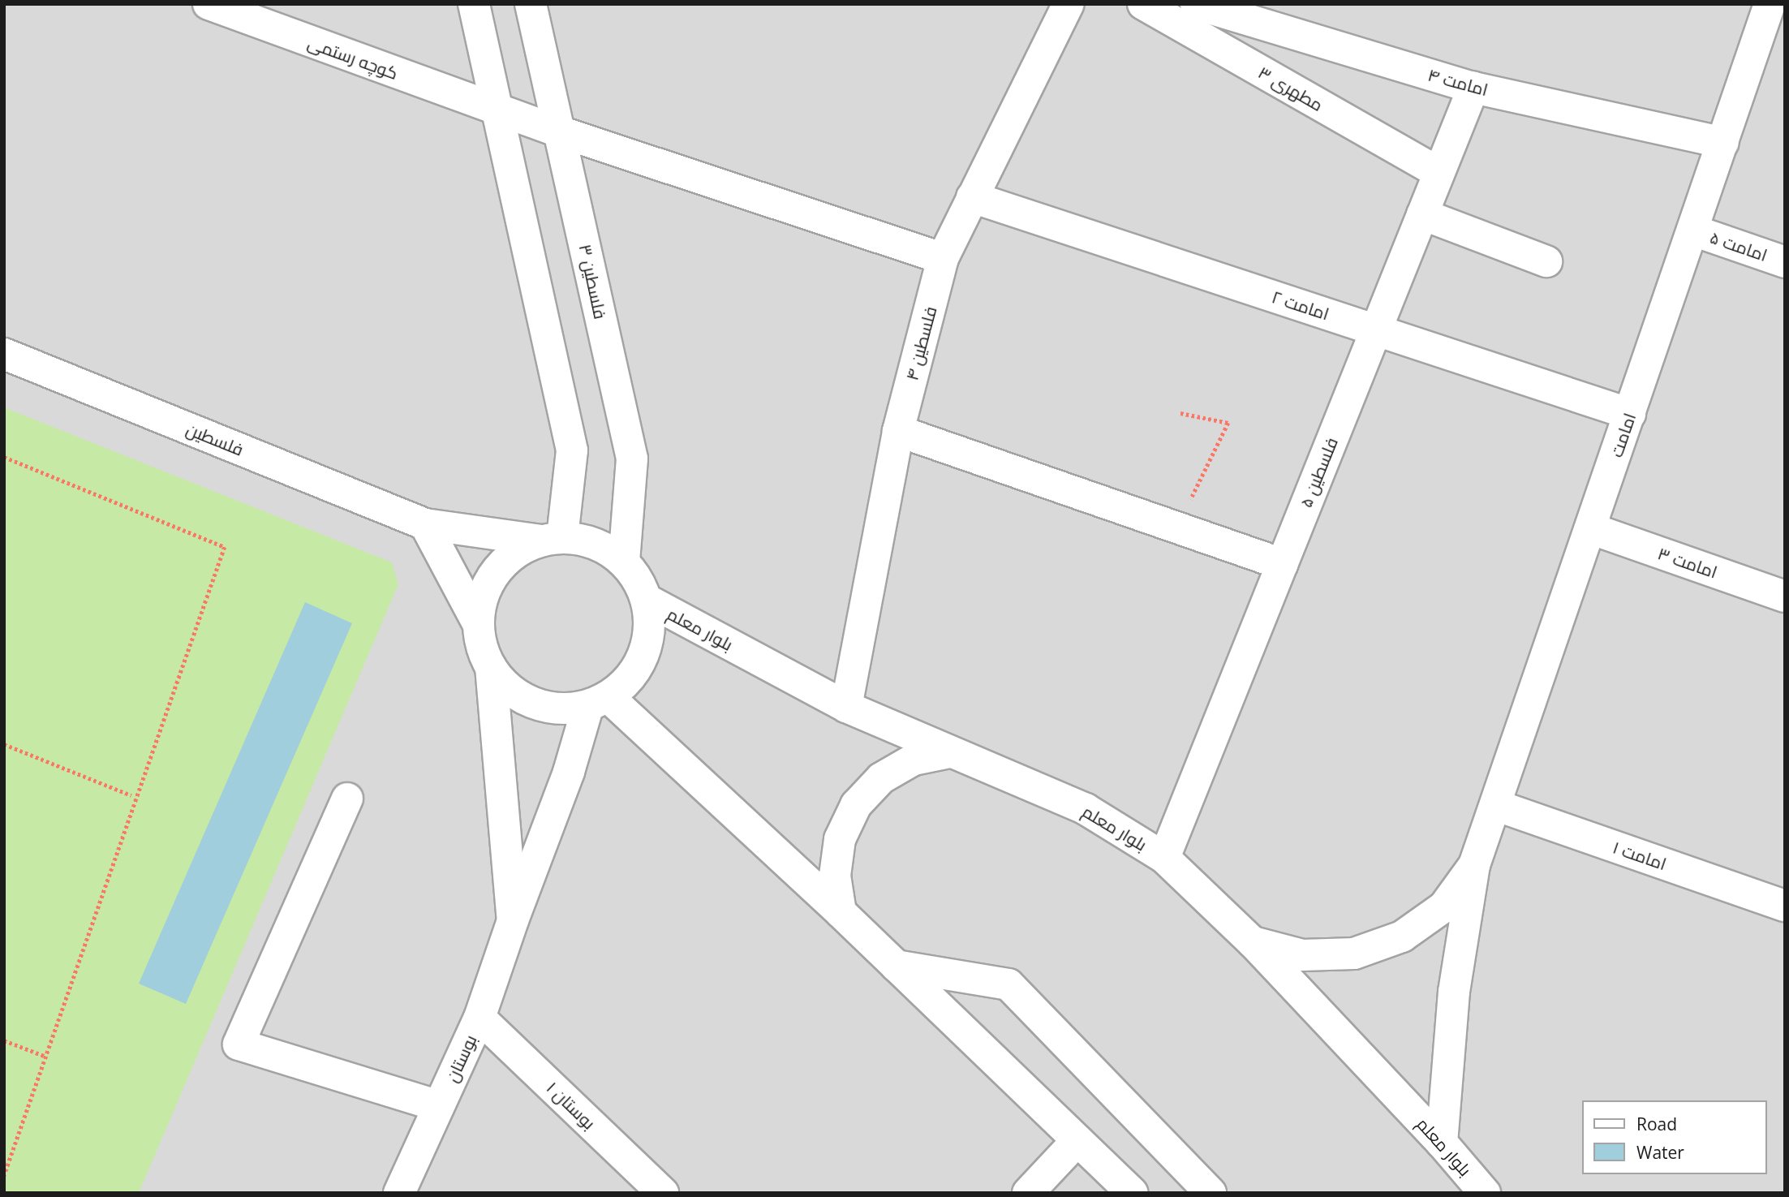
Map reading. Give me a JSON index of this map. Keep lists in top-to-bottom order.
{
  "streets": {
    "street": [
      "کوچه رستمی",
      "امامت ۴",
      "مطهری ۳",
      "امامت ۵",
      "فلسطین ۳",
      "امامت ۲",
      "فلسطین ۴",
      "امامت",
      "فلسطین",
      "فلسطین ۵",
      "امامت ۳",
      "بلوار معلم",
      "امامت ۱",
      "بوستان",
      "بوستان ۱"
    ]
  },
  "crossings": [
    ["کوچه رستمی", "فلسطین ۳"],
    ["کوچه رستمی", "فلسطین ۴"],
    ["امامت ۴", "امامت"],
    ["امامت ۴", "فلسطین ۵"],
    ["مطهری ۳", "فلسطین ۵"],
    ["امامت ۵", "امامت"],
    ["فلسطین ۳", "بلوار معلم"],
    ["فلسطین ۳", "بوستان"],
    ["امامت ۲", "فلسطین ۴"],
    ["امامت ۲", "امامت"],
    ["امامت ۲", "فلسطین ۵"],
    ["فلسطین ۴", "بلوار معلم"],
    ["امامت", "امامت ۳"],
    ["امامت", "امامت ۱"],
    ["فلسطین ۵", "بلوار معلم"],
    ["بلوار معلم", "بوستان"],
    ["بوستان", "بوستان ۱"]
  ],
  "legend": ["Road", "Water"]
}
